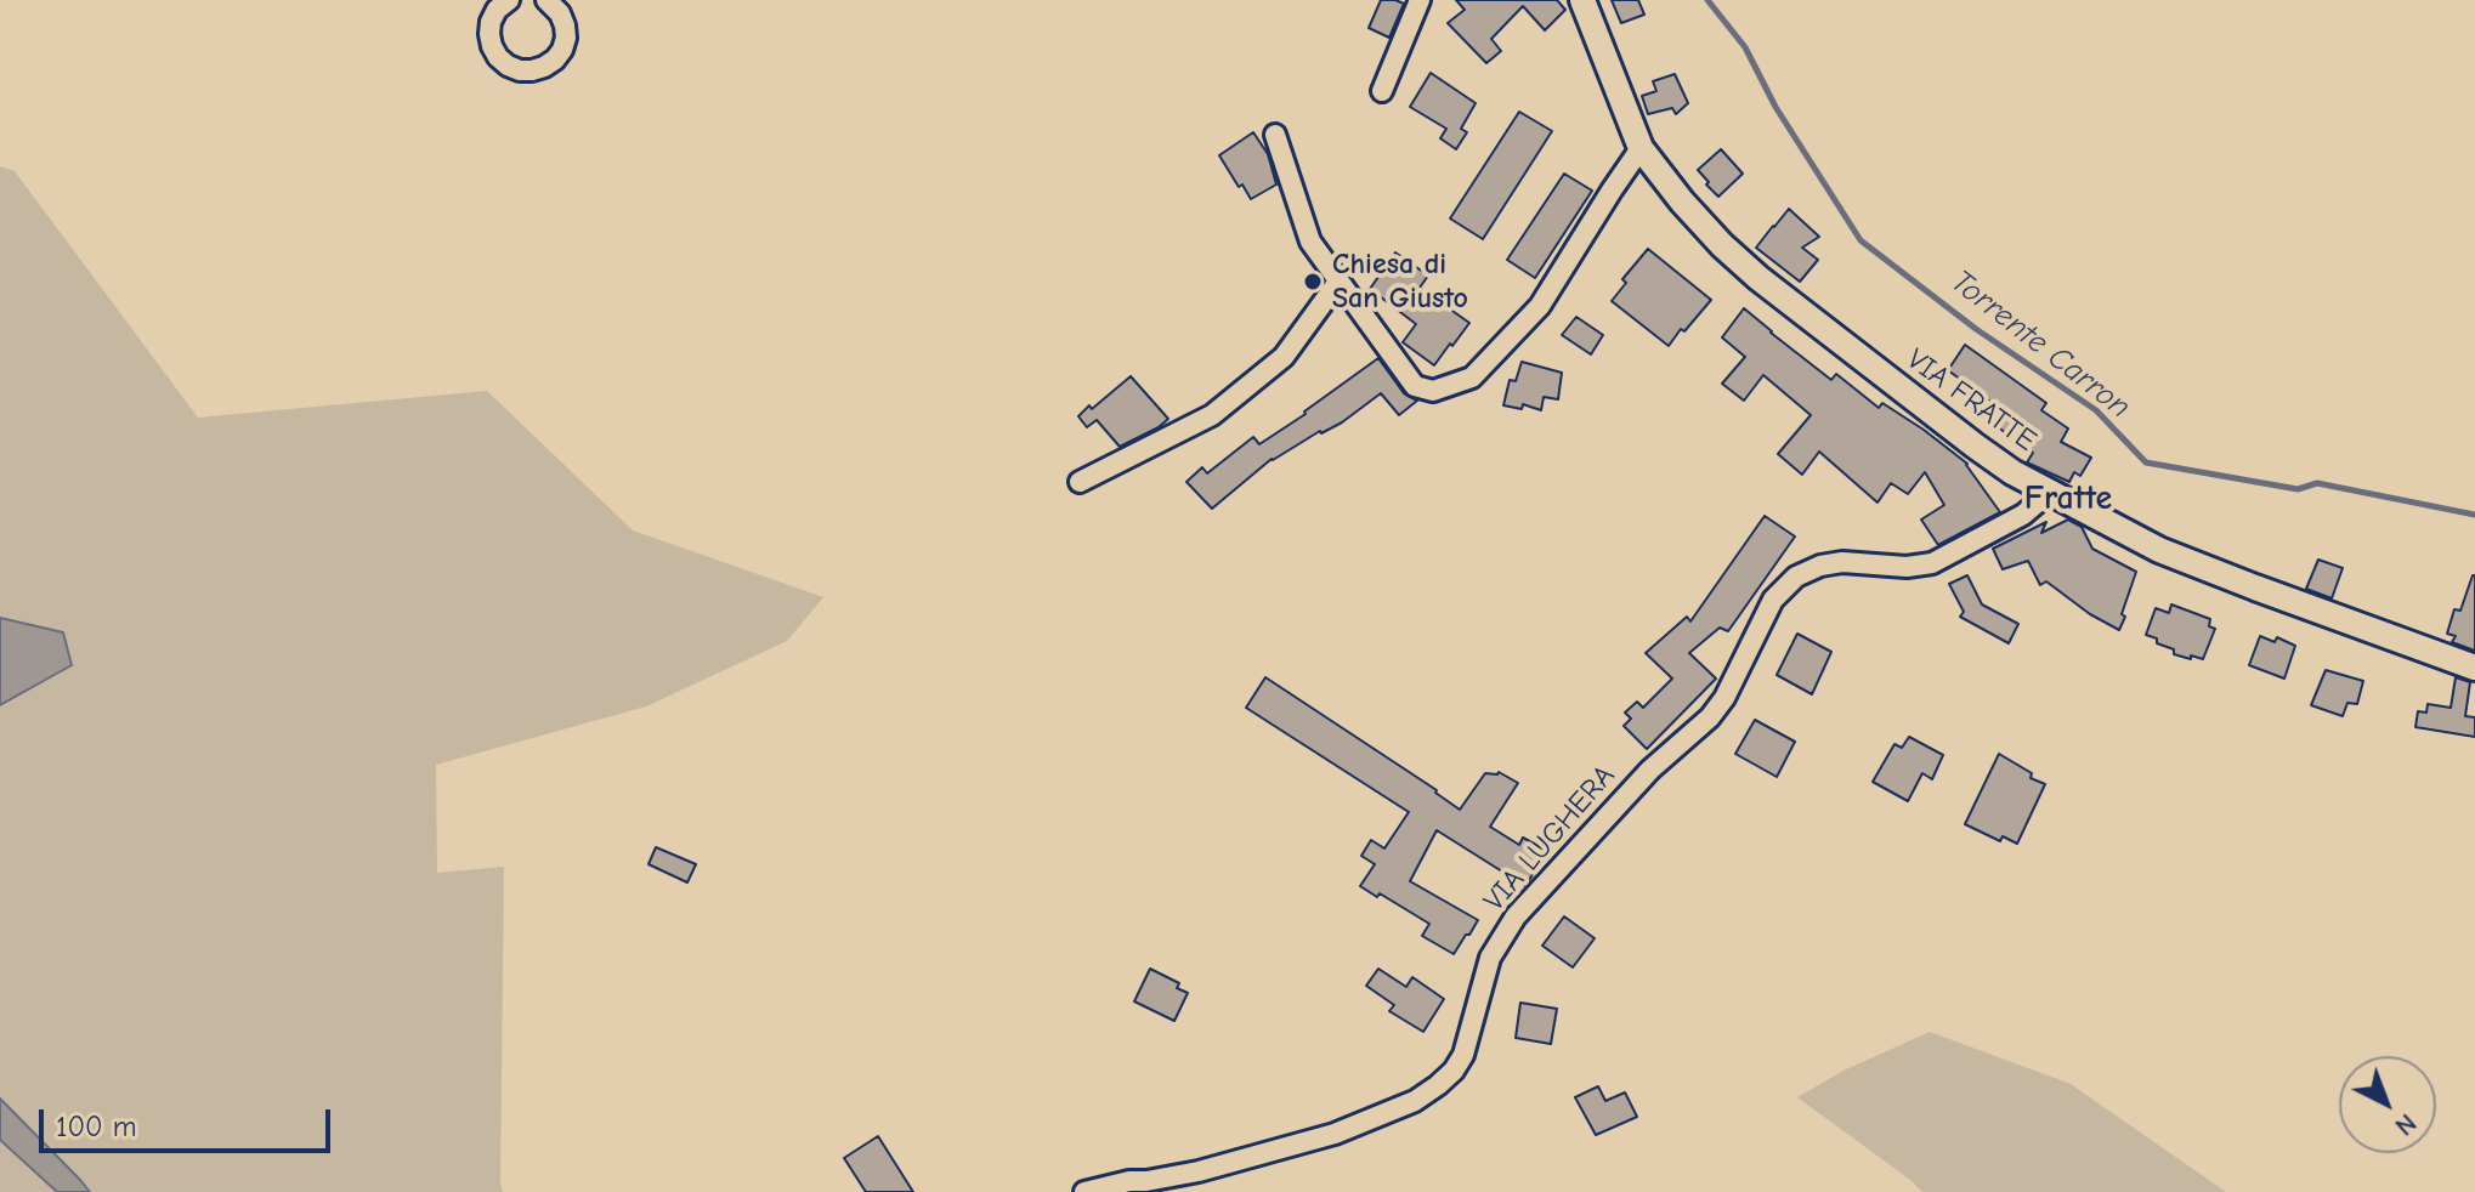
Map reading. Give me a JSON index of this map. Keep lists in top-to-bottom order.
{
  "streets": {
    "main road": ["VIA FRATTE"],
    "street": ["VIA LUGHERA"]
  },
  "crossings": [
    ["VIA FRATTE", "VIA LUGHERA"]
  ],
  "districts": ["Fratte"],
  "water": ["Torrente Carron"],
  "places": ["Chiesa di San Giusto"],
  "scale_bar": "100 m",
  "north": "bottom right"
}
